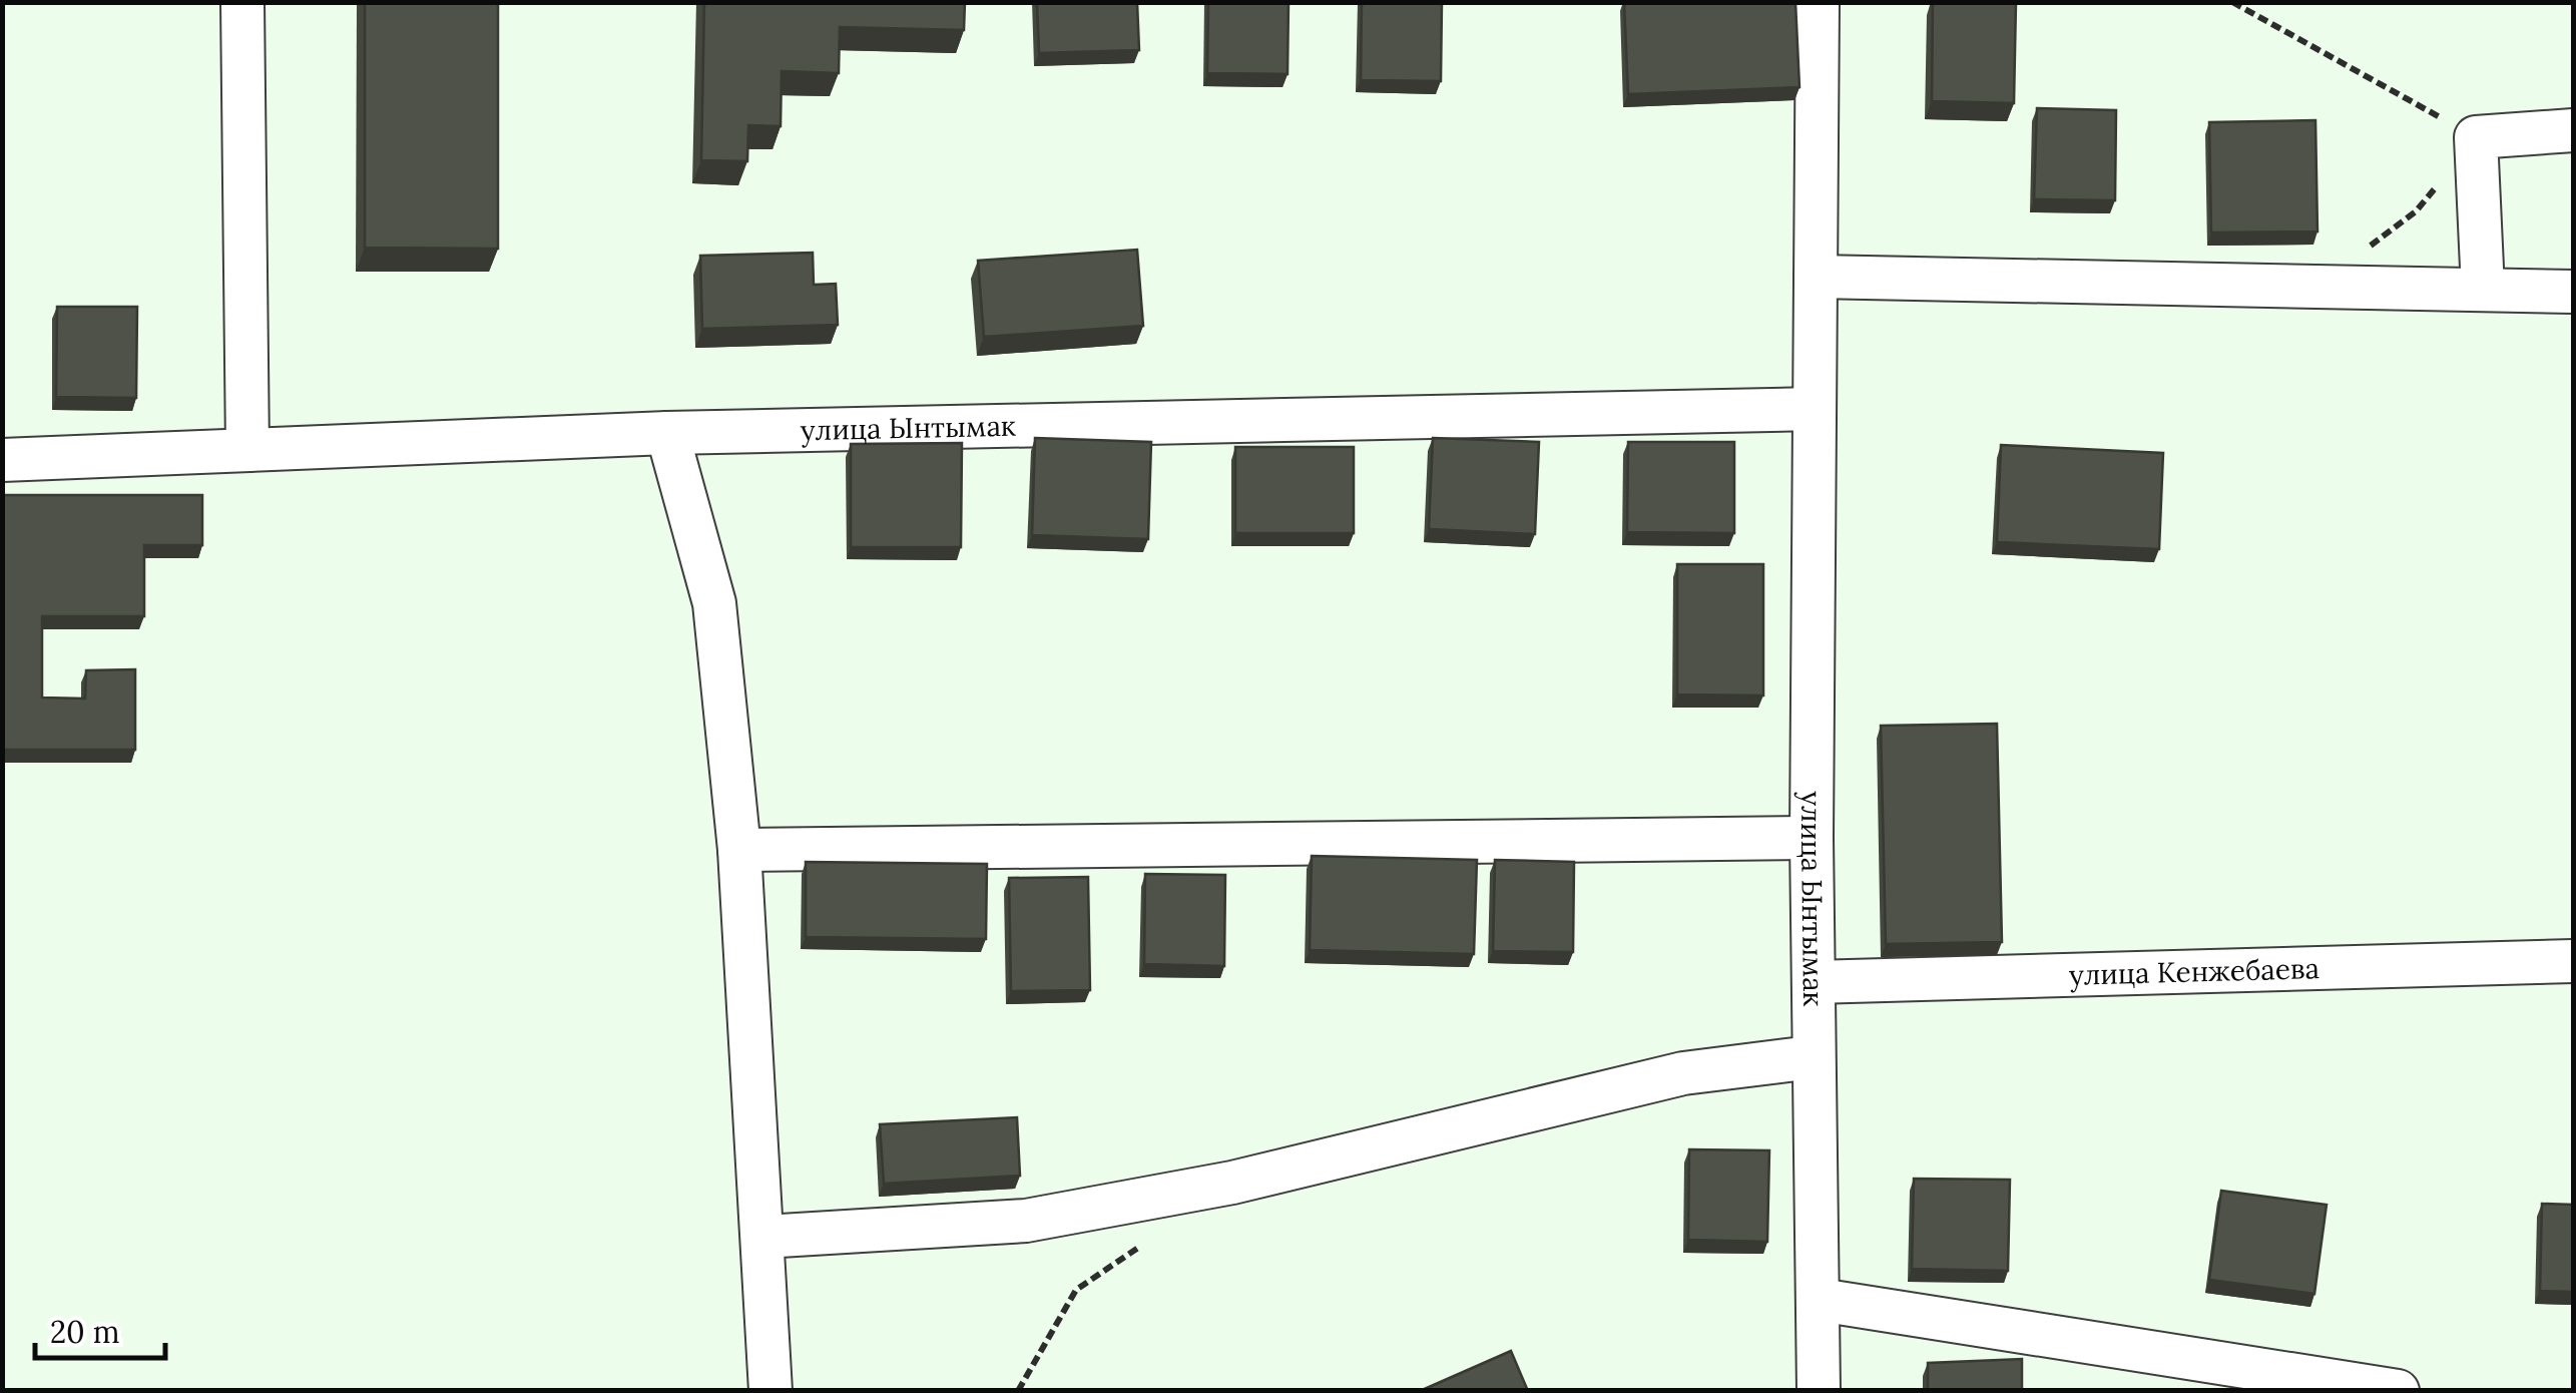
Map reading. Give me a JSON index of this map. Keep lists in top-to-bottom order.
{
  "streets": {
    "street": ["улица Ынтымак", "улица Кенжебаева"]
  },
  "crossings": [
    ["улица Ынтымак", "улица Кенжебаева"]
  ],
  "scale_bar": "20 m"
}
